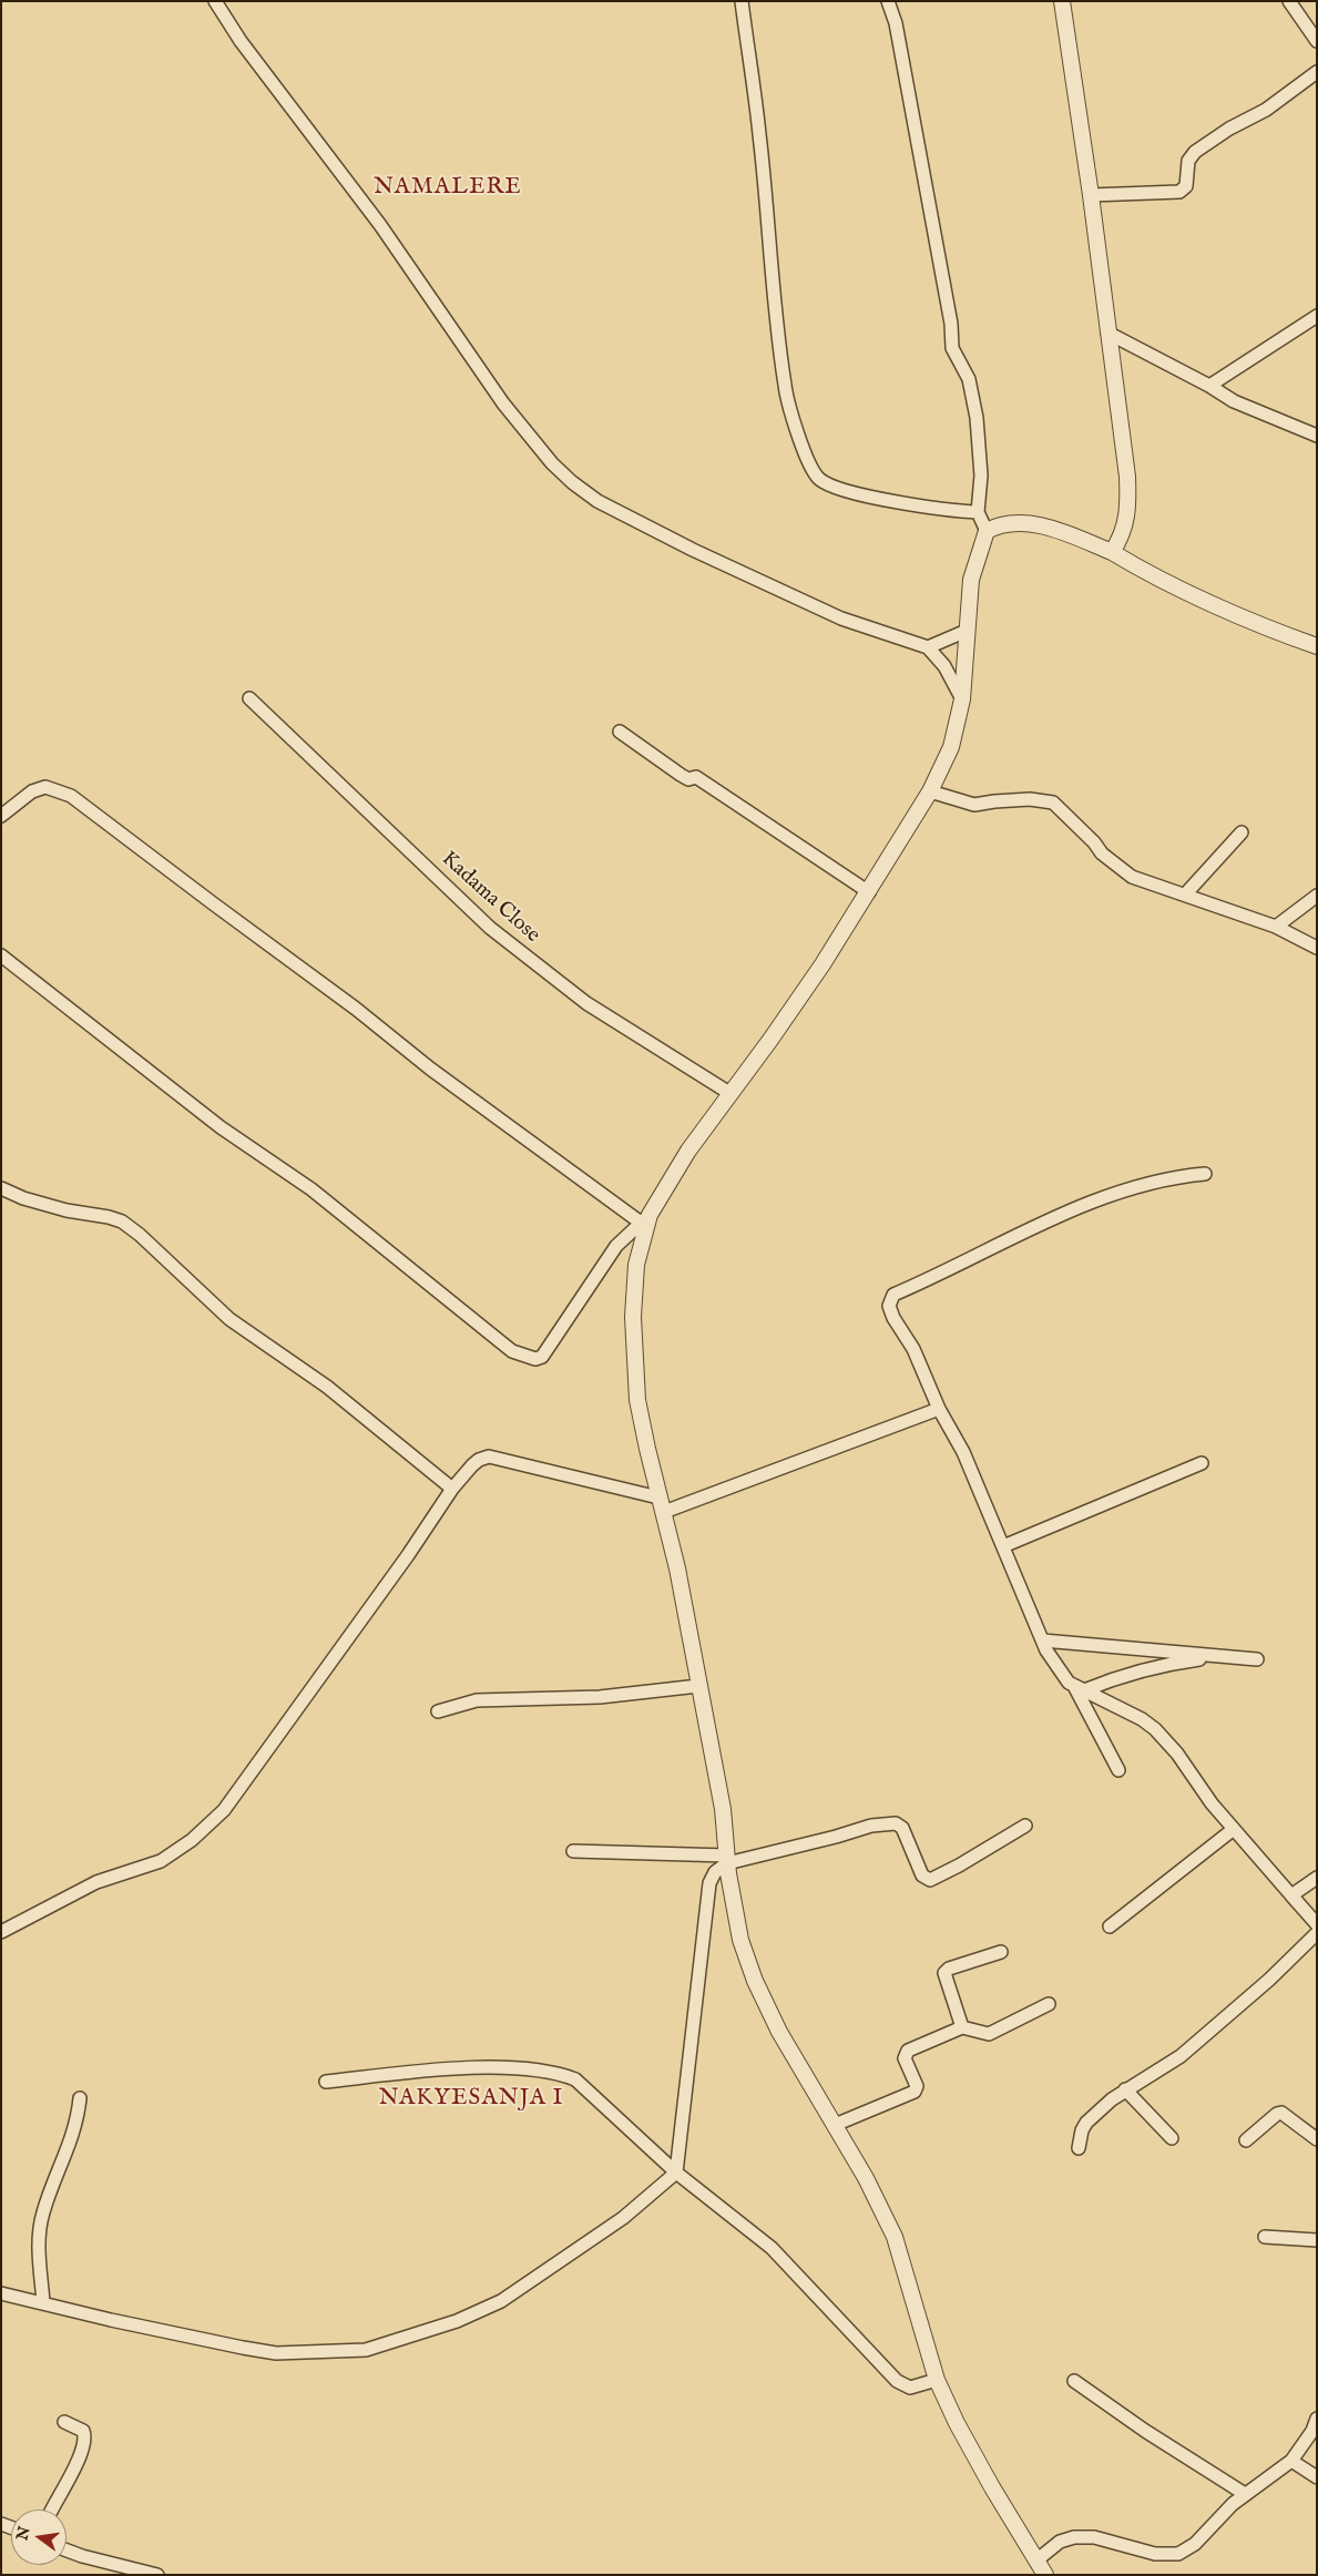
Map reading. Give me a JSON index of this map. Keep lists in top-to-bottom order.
{
  "streets": {
    "street": ["Kadama Close"]
  },
  "districts": ["NAMALERE", "NAKYESANJA I"],
  "north": "left"
}
